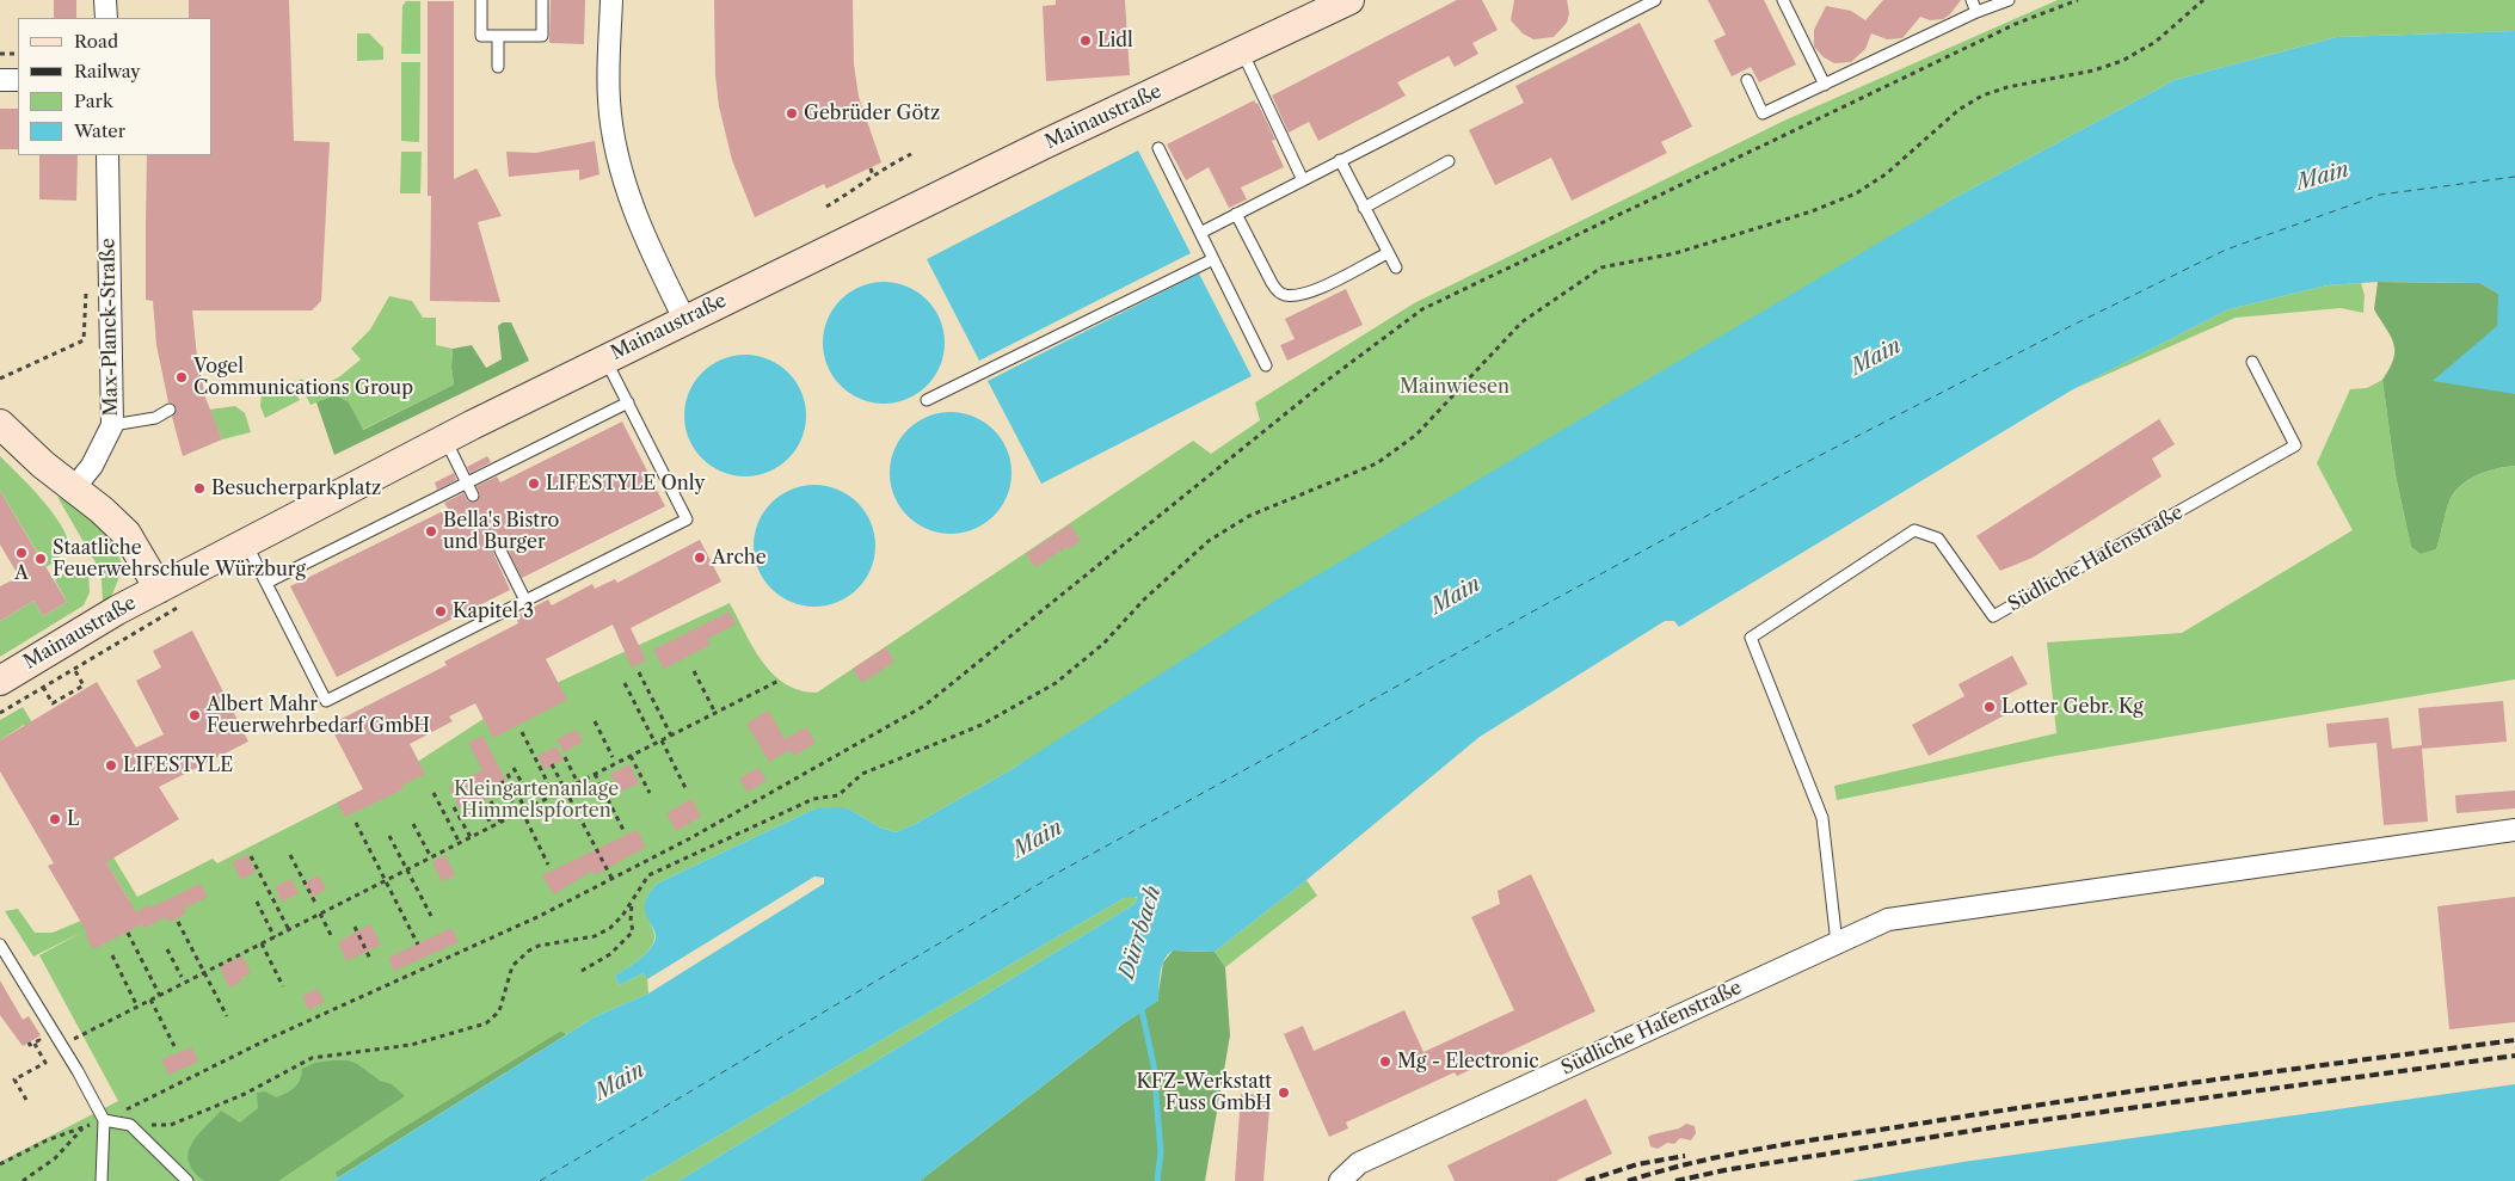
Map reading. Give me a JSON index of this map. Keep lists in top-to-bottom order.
{
  "streets": {
    "main road": ["Mainaustraße"],
    "street": ["Max-Planck-Straße", "Südliche Hafenstraße"]
  },
  "water": ["Main", "Dürrbach"],
  "parks": ["Mainwiesen", "Kleingartenanlage Himmelspforten"],
  "places": [
    "Lidl",
    "Gebrüder Götz",
    "Vogel Communications Group",
    "LIFESTYLE Only",
    "Besucherparkplatz",
    "Bella's Bistro und Burger",
    "A",
    "Arche",
    "Staatliche Feuerwehrschule Würzburg",
    "Kapitel 3",
    "Lotter Gebr. Kg",
    "Albert Mahr Feuerwehrbedarf GmbH",
    "LIFESTYLE",
    "L",
    "Mg - Electronic",
    "KFZ-Werkstatt Fuss GmbH"
  ],
  "legend": [
    "Road",
    "Railway",
    "Park",
    "Water"
  ]
}
